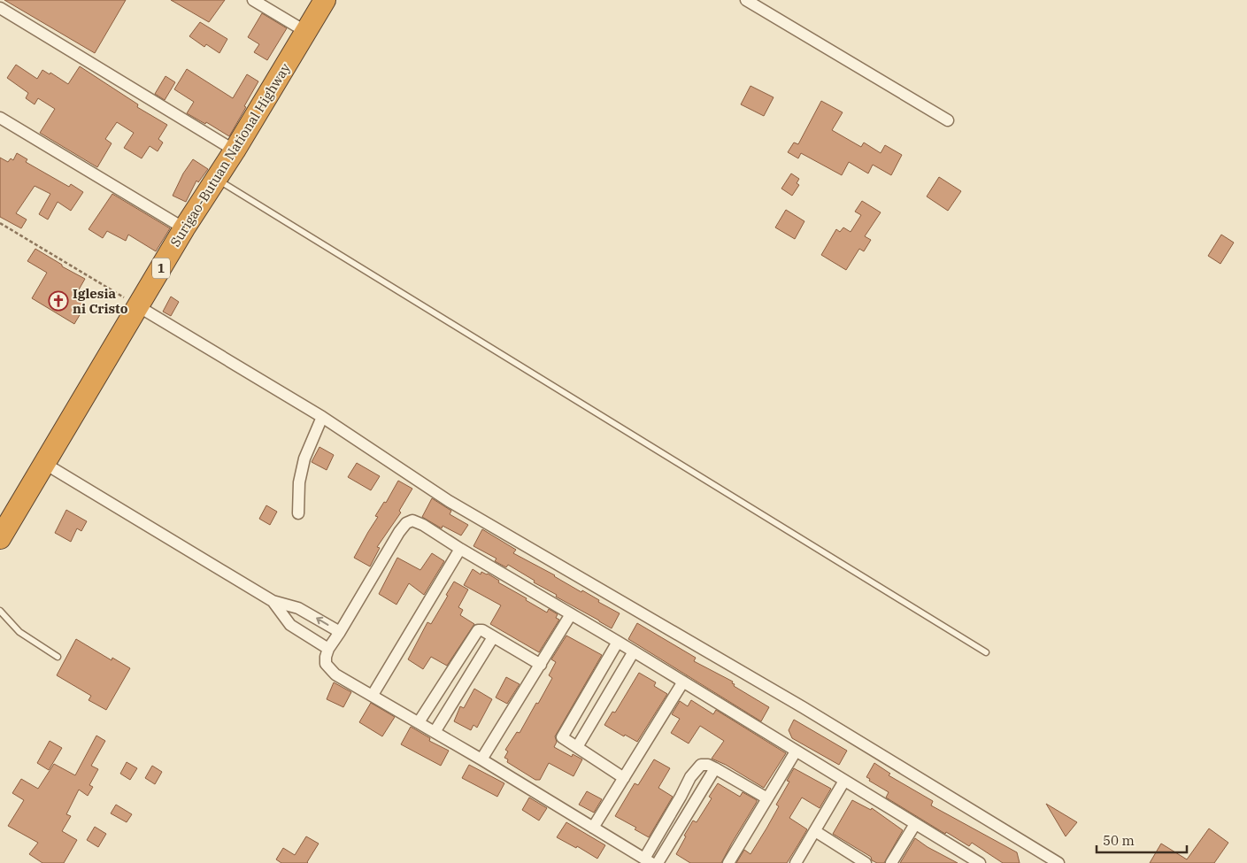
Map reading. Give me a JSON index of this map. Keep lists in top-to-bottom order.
{
  "streets": {
    "highway": ["Surigao-Butuan National Highway", "1"]
  },
  "places": {
    "church": ["Iglesia ni Cristo"]
  },
  "scale_bar": "50 m"
}
